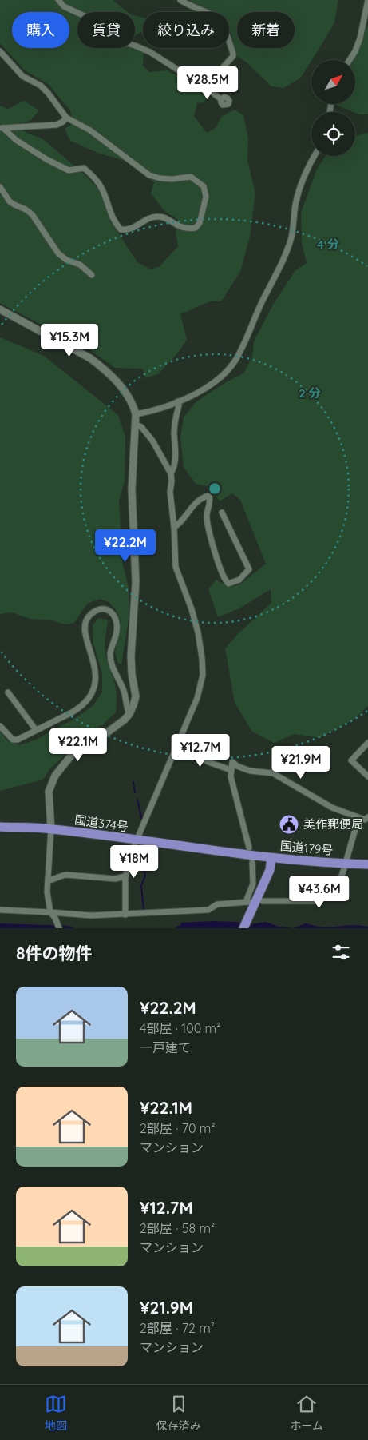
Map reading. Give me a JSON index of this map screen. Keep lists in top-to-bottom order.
{
  "streets": {
    "highway": ["国道374号", "国道179号"]
  },
  "crossings": [
    ["国道374号", "国道179号"]
  ],
  "places": {
    "public building": ["美作郵便局"]
  },
  "north": "top right",
  "page": {
    "chip": [
      "購入",
      "賃貸",
      "絞り込み",
      "新着"
    ],
    "price": [
      "¥28.5M",
      "¥15.3M",
      "¥22.2M",
      "¥22.1M",
      "¥12.7M",
      "¥21.9M",
      "¥18M",
      "¥43.6M"
    ],
    "heading": "8件の物件",
    "list": [
      {
        "name": "¥22.2M",
        "note": "4部屋 · 100 m² · 一戸建て"
      },
      {
        "name": "¥22.1M",
        "note": "2部屋 · 70 m² · マンション"
      },
      {
        "name": "¥12.7M",
        "note": "2部屋 · 58 m² · マンション"
      },
      {
        "name": "¥21.9M",
        "note": "2部屋 · 72 m² · マンション"
      }
    ],
    "tabs": ["地図", "保存済み", "ホーム"]
  },
  "rings": ["4 分", "2 分"]
}
